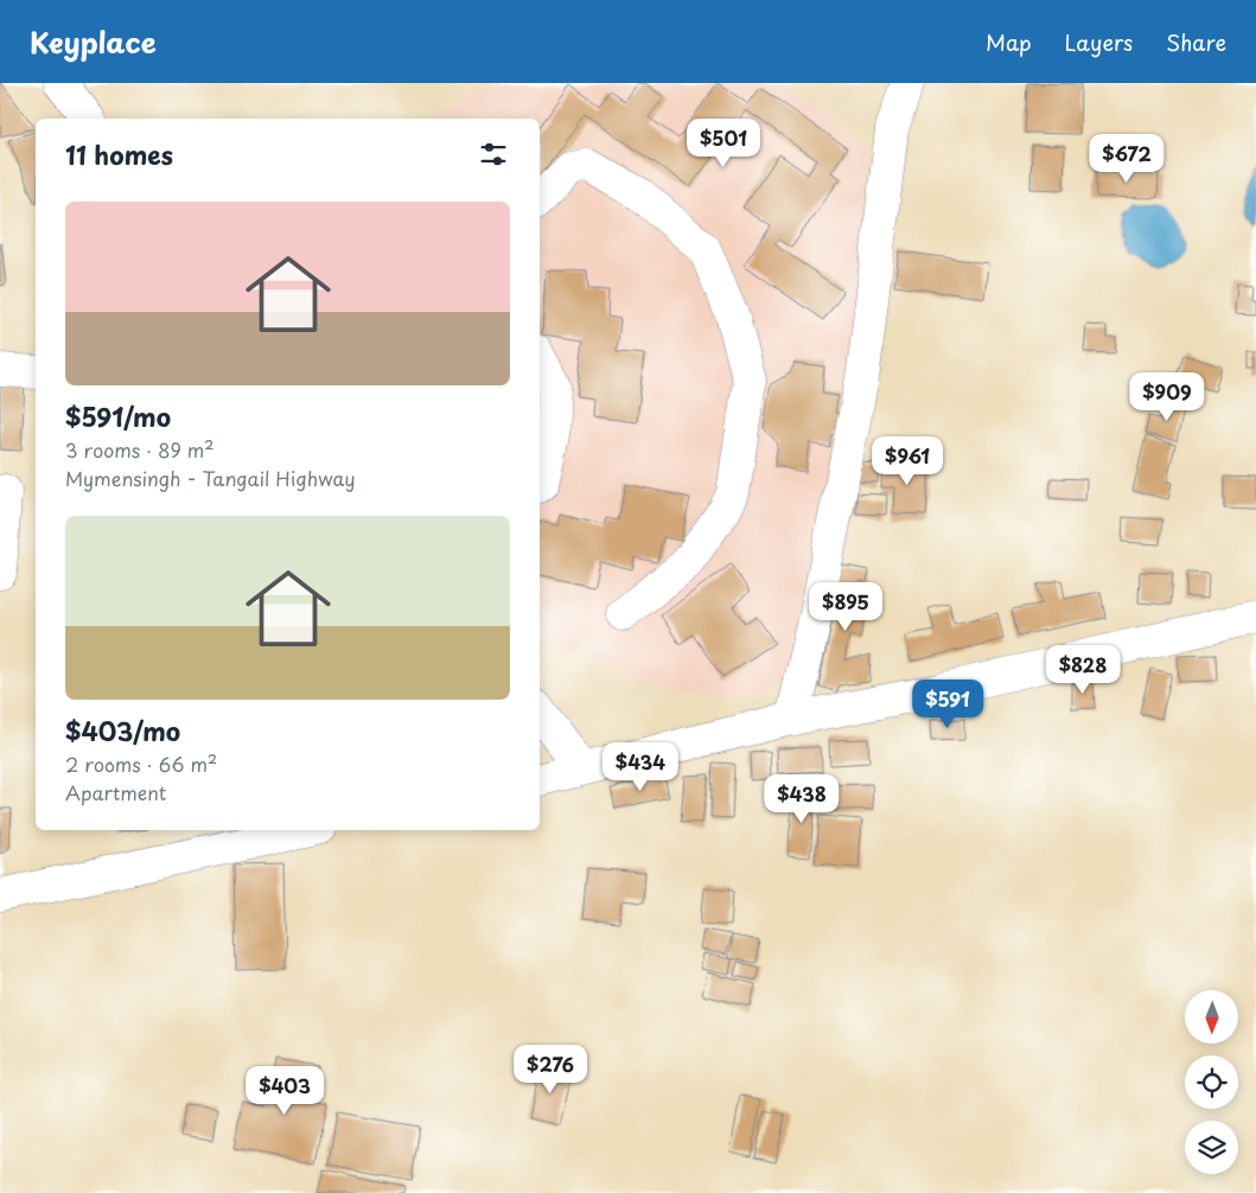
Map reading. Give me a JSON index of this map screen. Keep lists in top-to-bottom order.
{
  "north": "bottom",
  "page": {
    "header": "Keyplace",
    "nav": ["Map", "Layers", "Share"],
    "price": [
      "$501",
      "$672",
      "$909",
      "$961",
      "$895",
      "$828",
      "$591",
      "$434",
      "$438",
      "$276",
      "$403"
    ],
    "heading": "11 homes",
    "list": [
      {
        "name": "$591/mo",
        "note": "3 rooms · 89 m² · Mymensingh - Tangail Highway"
      },
      {
        "name": "$403/mo",
        "note": "2 rooms · 66 m² · Apartment"
      }
    ]
  }
}
